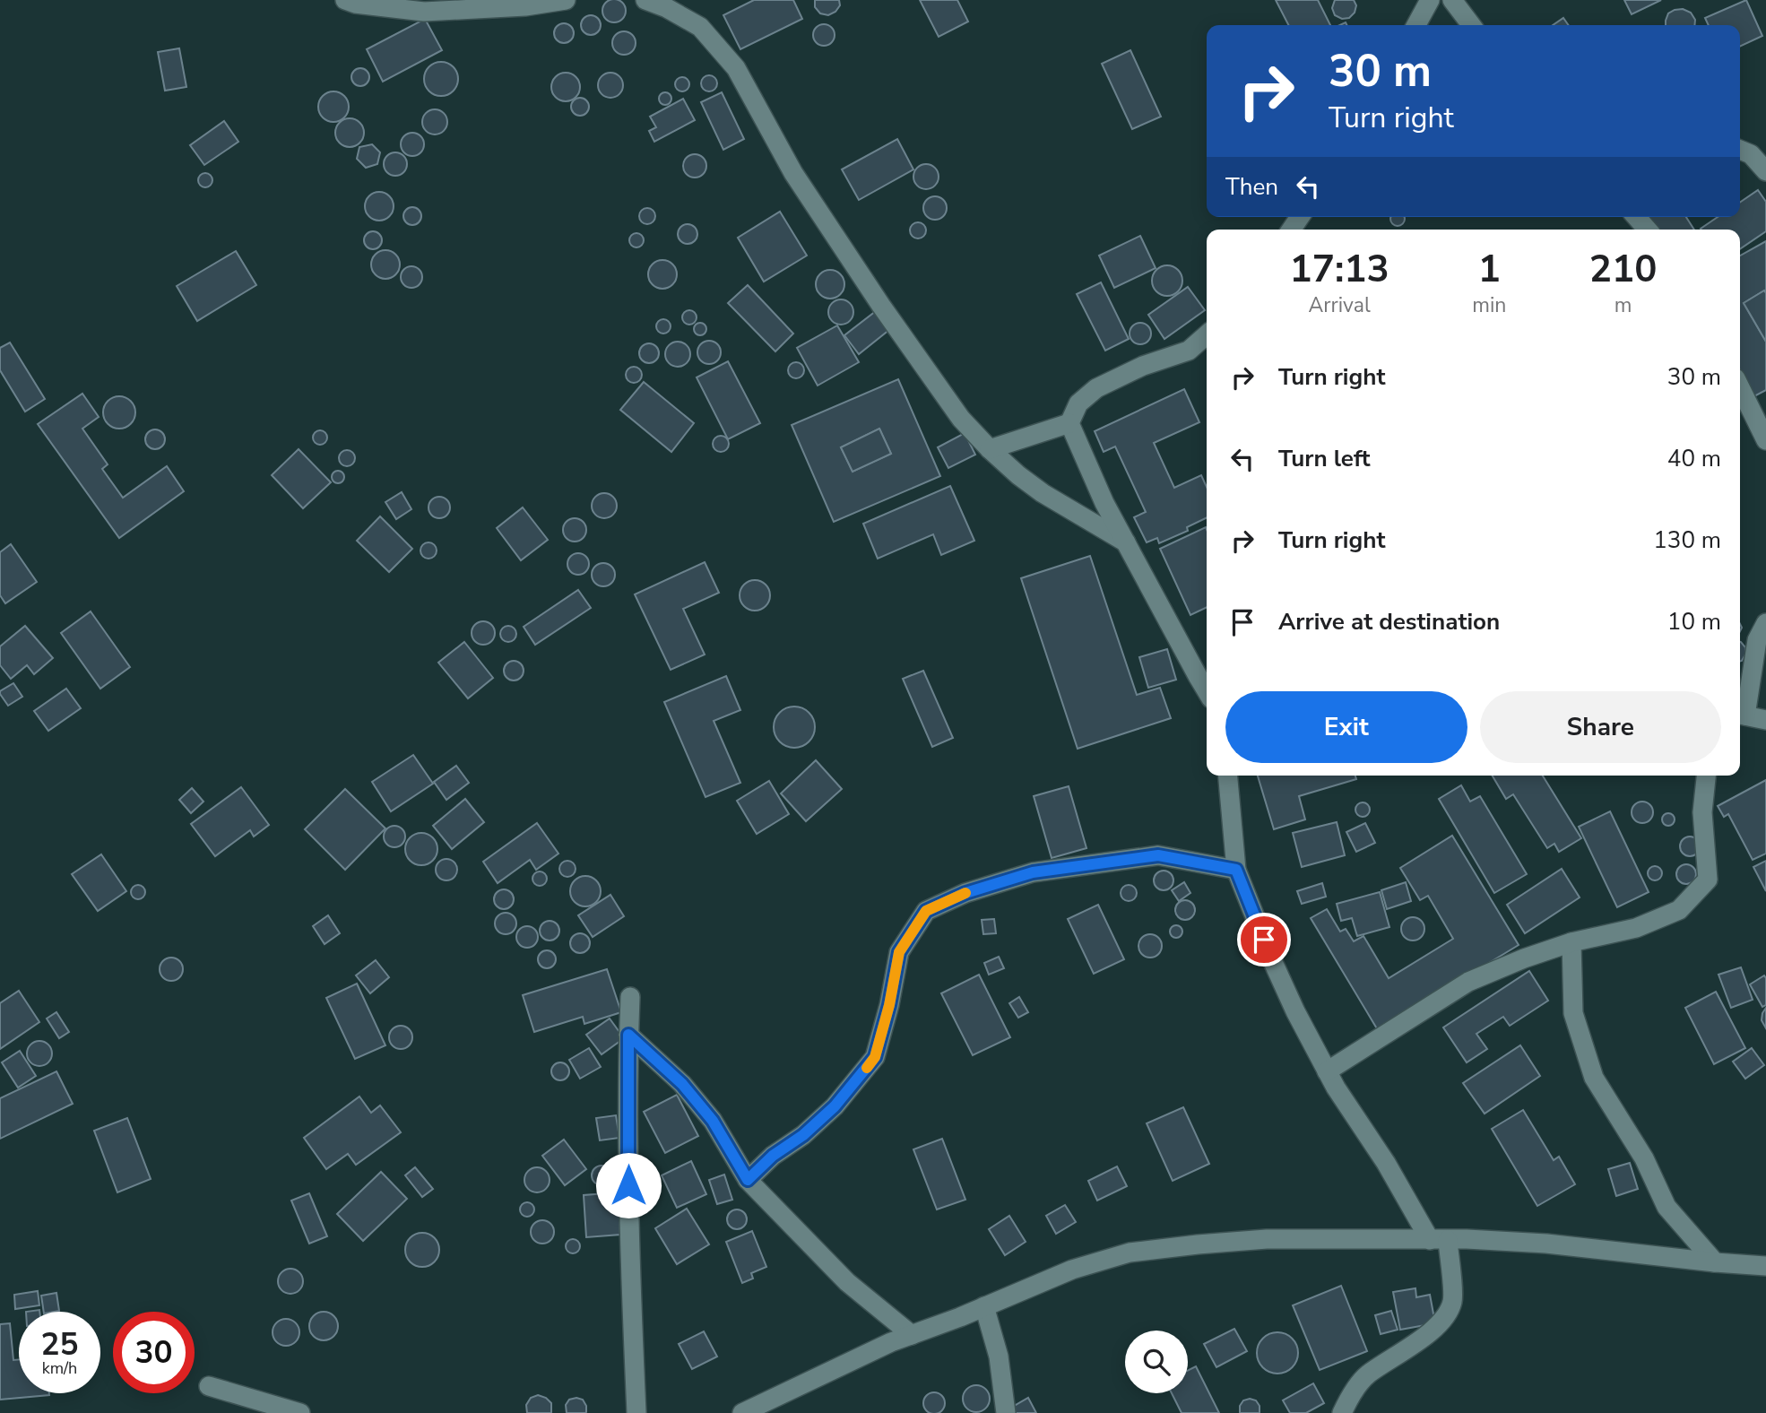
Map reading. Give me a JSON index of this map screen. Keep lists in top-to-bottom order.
{
  "page": {
    "turn": ["30 m", "Turn right"],
    "then": "Then",
    "eta": [
      "17:13",
      "Arrival",
      "1",
      "min",
      "210",
      "m"
    ],
    "list": [
      {
        "name": "Turn right",
        "value": "30 m"
      },
      {
        "name": "Turn left",
        "value": "40 m"
      },
      {
        "name": "Turn right",
        "value": "130 m"
      },
      {
        "name": "Arrive at destination",
        "value": "10 m"
      }
    ],
    "buttons": ["Exit", "Share"],
    "speed": "25 km/h",
    "limit": "30"
  }
}
